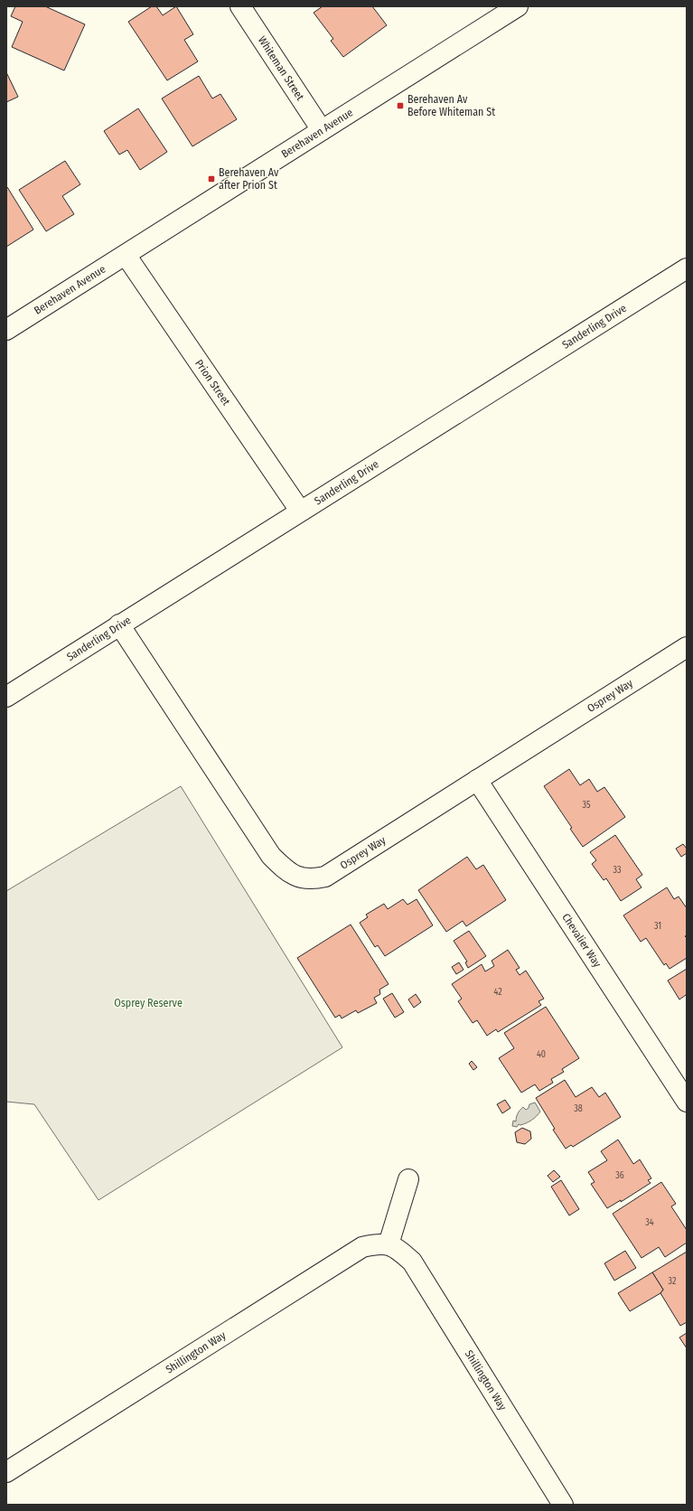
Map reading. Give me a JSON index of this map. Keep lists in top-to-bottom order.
{
  "streets": {
    "street": [
      "Whiteman Street",
      "Berehaven Avenue",
      "Sanderling Drive",
      "Prion Street",
      "Osprey Way",
      "Chevalier Way",
      "Shillington Way"
    ]
  },
  "crossings": [
    ["Whiteman Street", "Berehaven Avenue"],
    ["Berehaven Avenue", "Prion Street"],
    ["Sanderling Drive", "Prion Street"],
    ["Sanderling Drive", "Osprey Way"],
    ["Osprey Way", "Chevalier Way"]
  ],
  "parks": ["Osprey Reserve"],
  "places": {
    "transit": ["Berehaven Av Before Whiteman St", "Berehaven Av after Prion St"]
  },
  "house_numbers": [
    "35",
    "33",
    "31",
    "42",
    "40",
    "38",
    "36",
    "34",
    "32"
  ]
}
